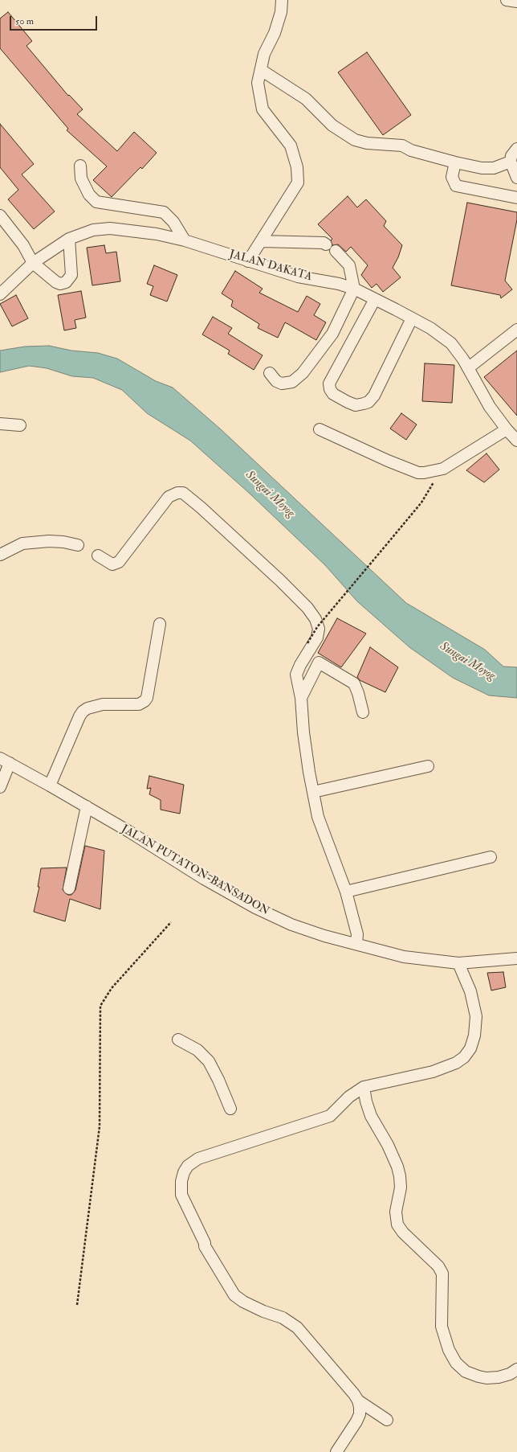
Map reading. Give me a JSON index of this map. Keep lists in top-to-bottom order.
{
  "streets": {
    "street": ["JALAN DAKATA", "JALAN PUTATON-BANSADON"]
  },
  "water": ["Sungai Moyog"],
  "scale_bar": "50 m"
}
